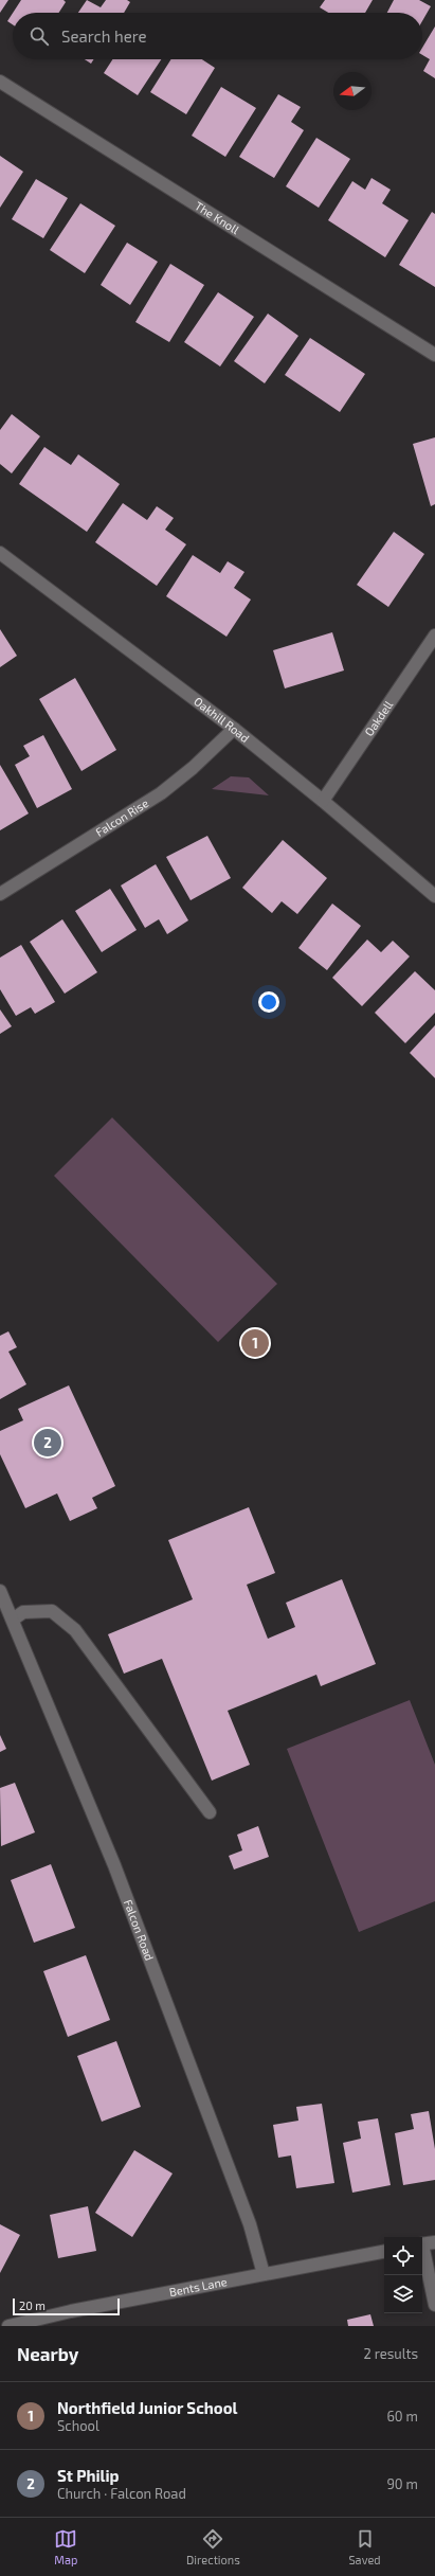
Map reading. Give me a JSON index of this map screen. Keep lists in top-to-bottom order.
{
  "streets": {
    "street": [
      "The Knoll",
      "Oakdell",
      "Oakhill Road",
      "Falcon Rise",
      "Falcon Road",
      "Bents Lane"
    ]
  },
  "crossings": [
    ["Oakdell", "Oakhill Road"],
    ["Oakhill Road", "Falcon Rise"],
    ["Falcon Road", "Bents Lane"]
  ],
  "scale_bar": "20 m",
  "north": "left",
  "page": {
    "search": "Search here",
    "pins": ["1", "2"],
    "scale": "20 m",
    "heading": ["Nearby", "2 results"],
    "list": [
      {
        "mark": "1",
        "name": "Northfield Junior School",
        "note": "School",
        "value": "60 m"
      },
      {
        "mark": "2",
        "name": "St Philip",
        "note": "Church · Falcon Road",
        "value": "90 m"
      }
    ],
    "nav": ["Map", "Directions", "Saved"]
  }
}
